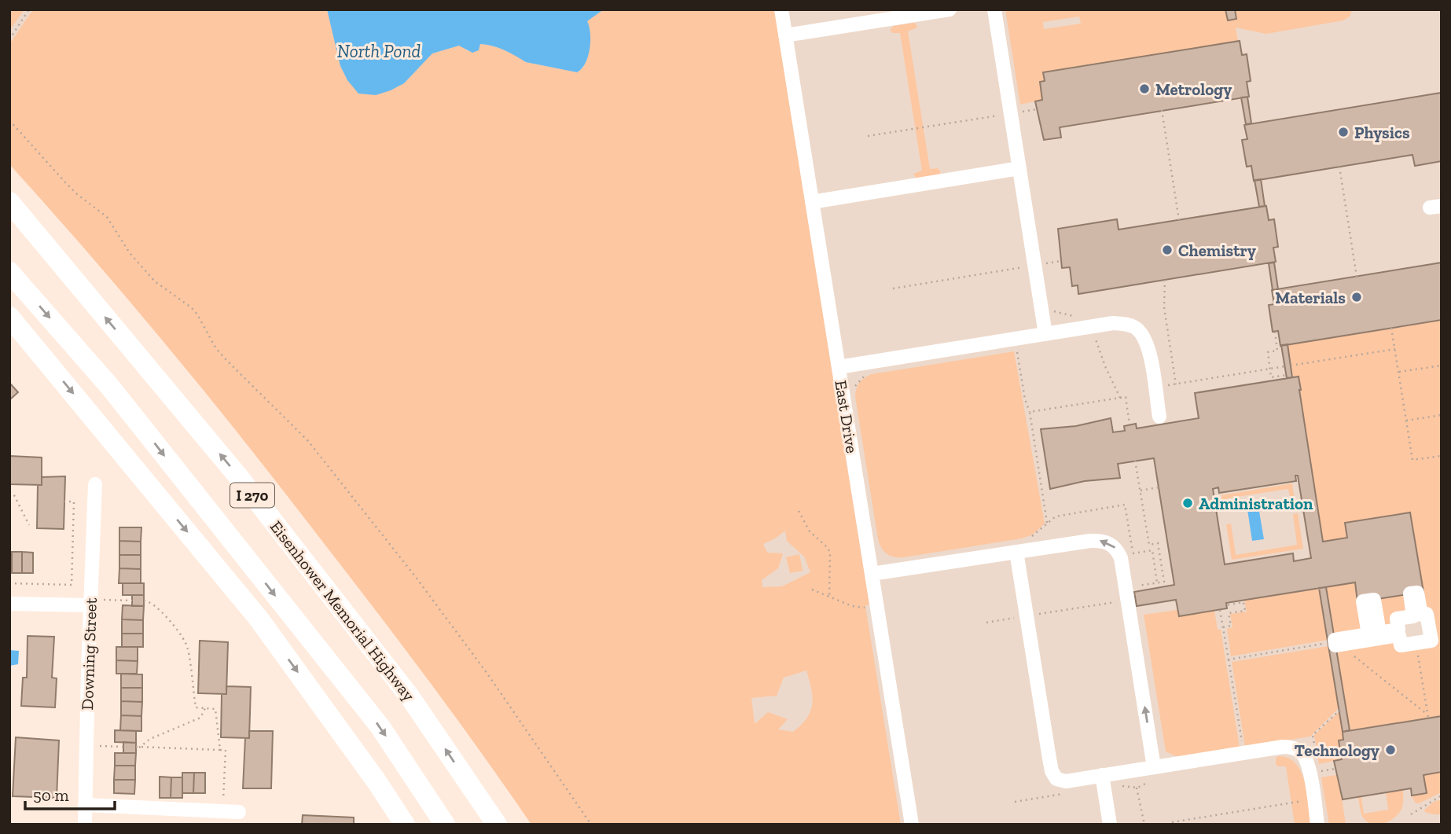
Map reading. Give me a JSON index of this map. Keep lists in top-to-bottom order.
{
  "streets": {
    "highway": ["I 270", "Eisenhower Memorial Highway"],
    "street": ["East Drive", "Downing Street"]
  },
  "water": ["North Pond"],
  "places": [
    "Metrology",
    "Physics",
    "Chemistry",
    "Materials",
    "Administration",
    "Technology"
  ],
  "scale_bar": "50 m"
}
